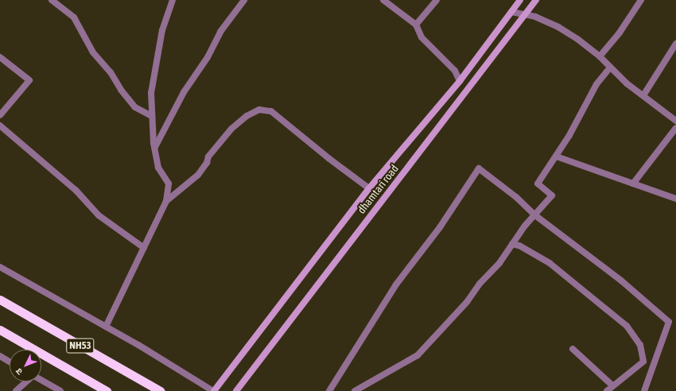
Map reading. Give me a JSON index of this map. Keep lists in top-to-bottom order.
{
  "streets": {
    "highway": ["NH53"],
    "main road": ["dhamtari road"]
  },
  "north": "bottom left"
}
